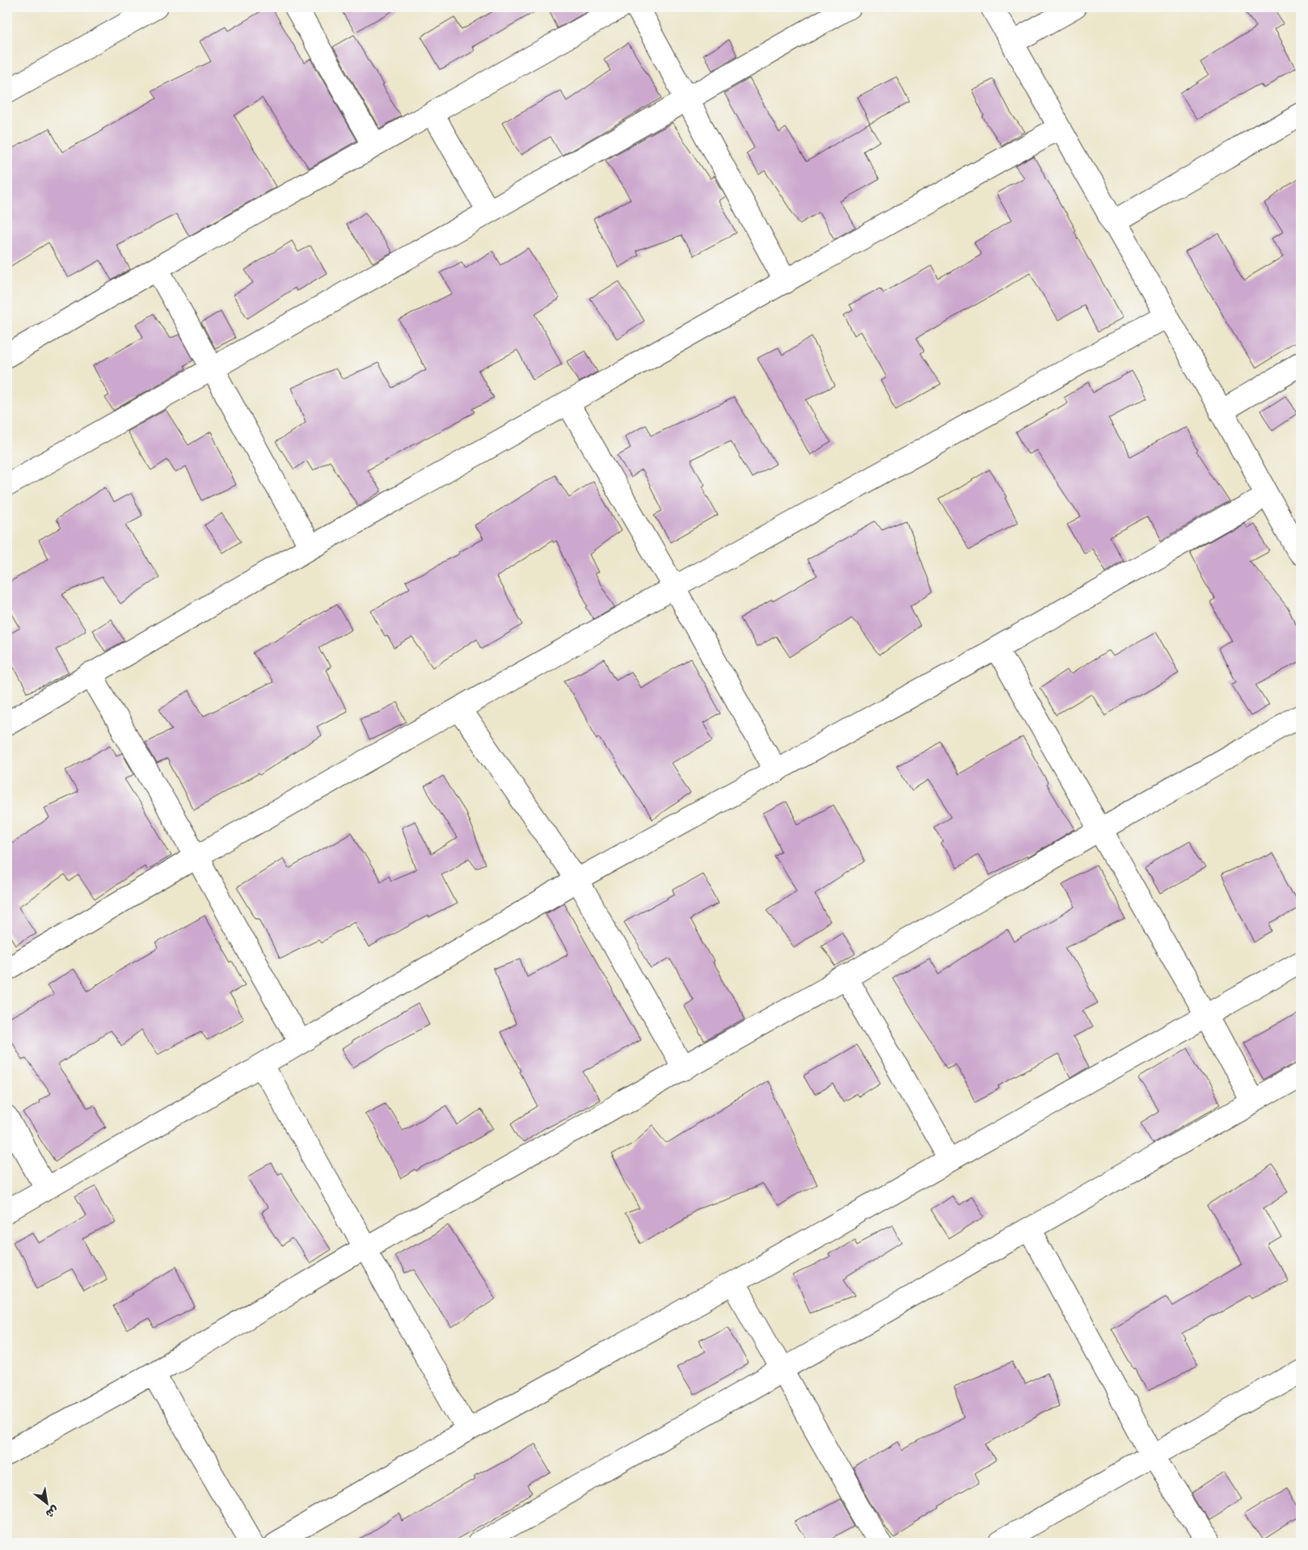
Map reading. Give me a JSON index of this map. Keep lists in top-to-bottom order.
{
  "north": "bottom right"
}
